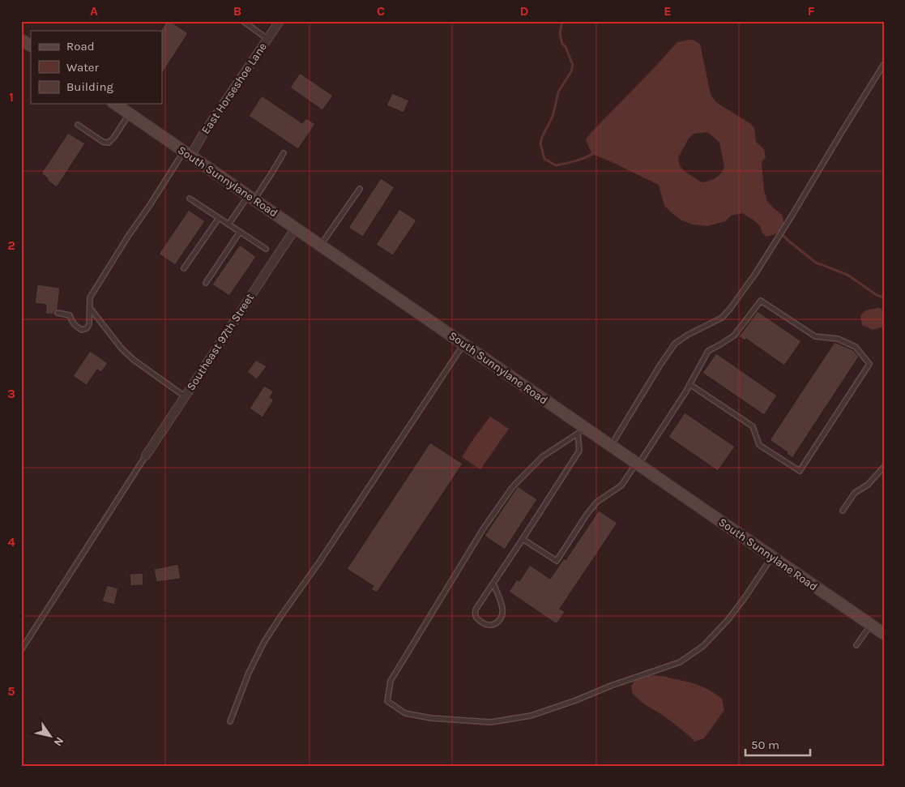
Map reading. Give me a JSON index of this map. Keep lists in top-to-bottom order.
{
  "streets": {
    "street": ["East Horseshoe Lane", "South Sunnylane Road", "Southeast 97th Street"]
  },
  "crossings": [
    ["East Horseshoe Lane", "South Sunnylane Road"],
    ["South Sunnylane Road", "Southeast 97th Street"]
  ],
  "legend": ["Road", "Water", "Building"],
  "scale_bar": "50 m",
  "north": "bottom right",
  "grid": {
    "columns": [
      "A",
      "B",
      "C",
      "D",
      "E",
      "F"
    ],
    "rows": [
      "1",
      "2",
      "3",
      "4",
      "5"
    ]
  }
}
